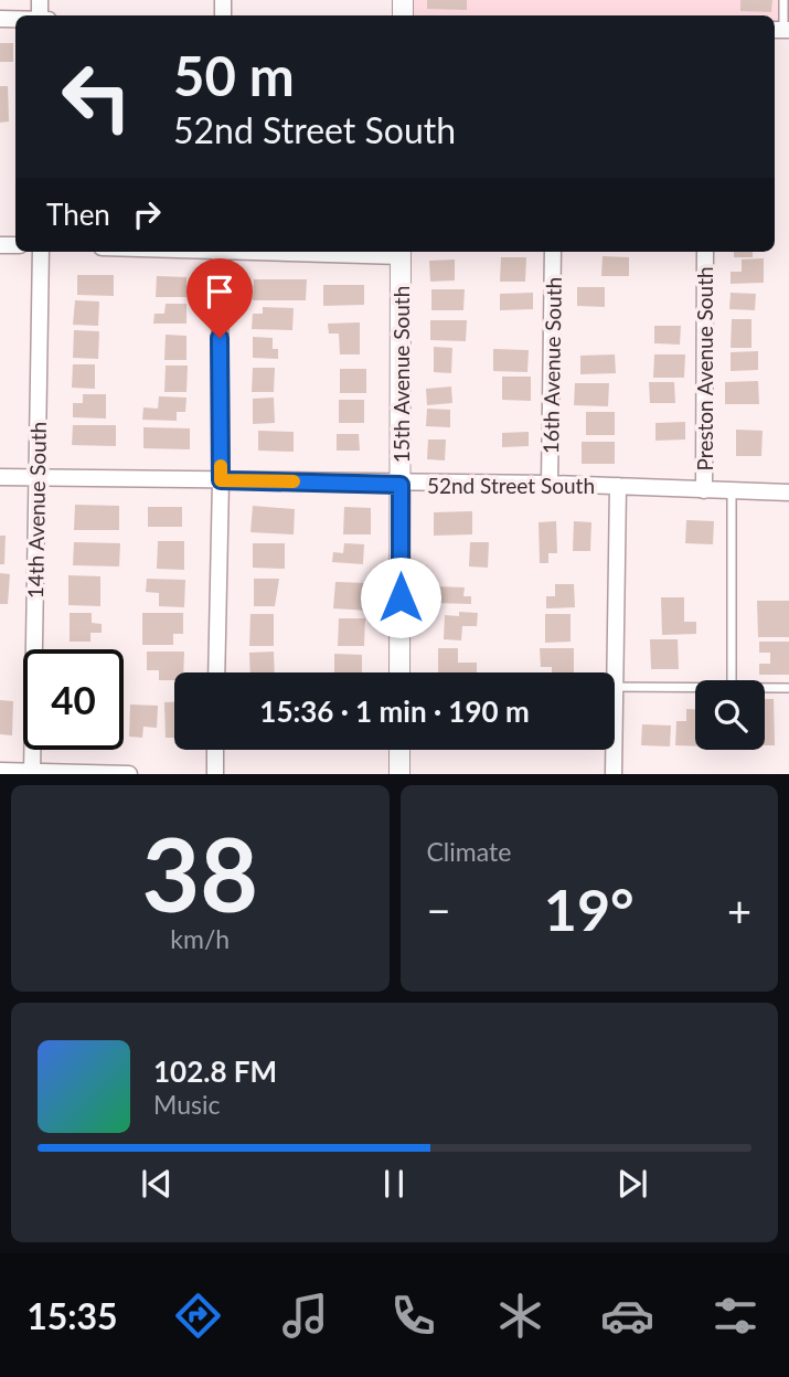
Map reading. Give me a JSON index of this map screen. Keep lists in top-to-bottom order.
{
  "streets": {
    "street": [
      "16th Avenue South",
      "Preston Avenue South",
      "15th Avenue South",
      "52nd Street South",
      "14th Avenue South"
    ]
  },
  "crossings": [
    ["16th Avenue South", "52nd Street South"],
    ["Preston Avenue South", "52nd Street South"],
    ["15th Avenue South", "52nd Street South"],
    ["52nd Street South", "14th Avenue South"]
  ],
  "page": {
    "turn": ["50 m", "52nd Street South"],
    "then": "Then",
    "limit": "40",
    "trip": "15:36 · 1 min · 190 m",
    "tile": [
      ["38", "km/h"],
      "Climate"
    ],
    "heat": ["−", "19°", "+"],
    "song": ["102.8 FM", "Music"],
    "tabs": "15:35"
  }
}
